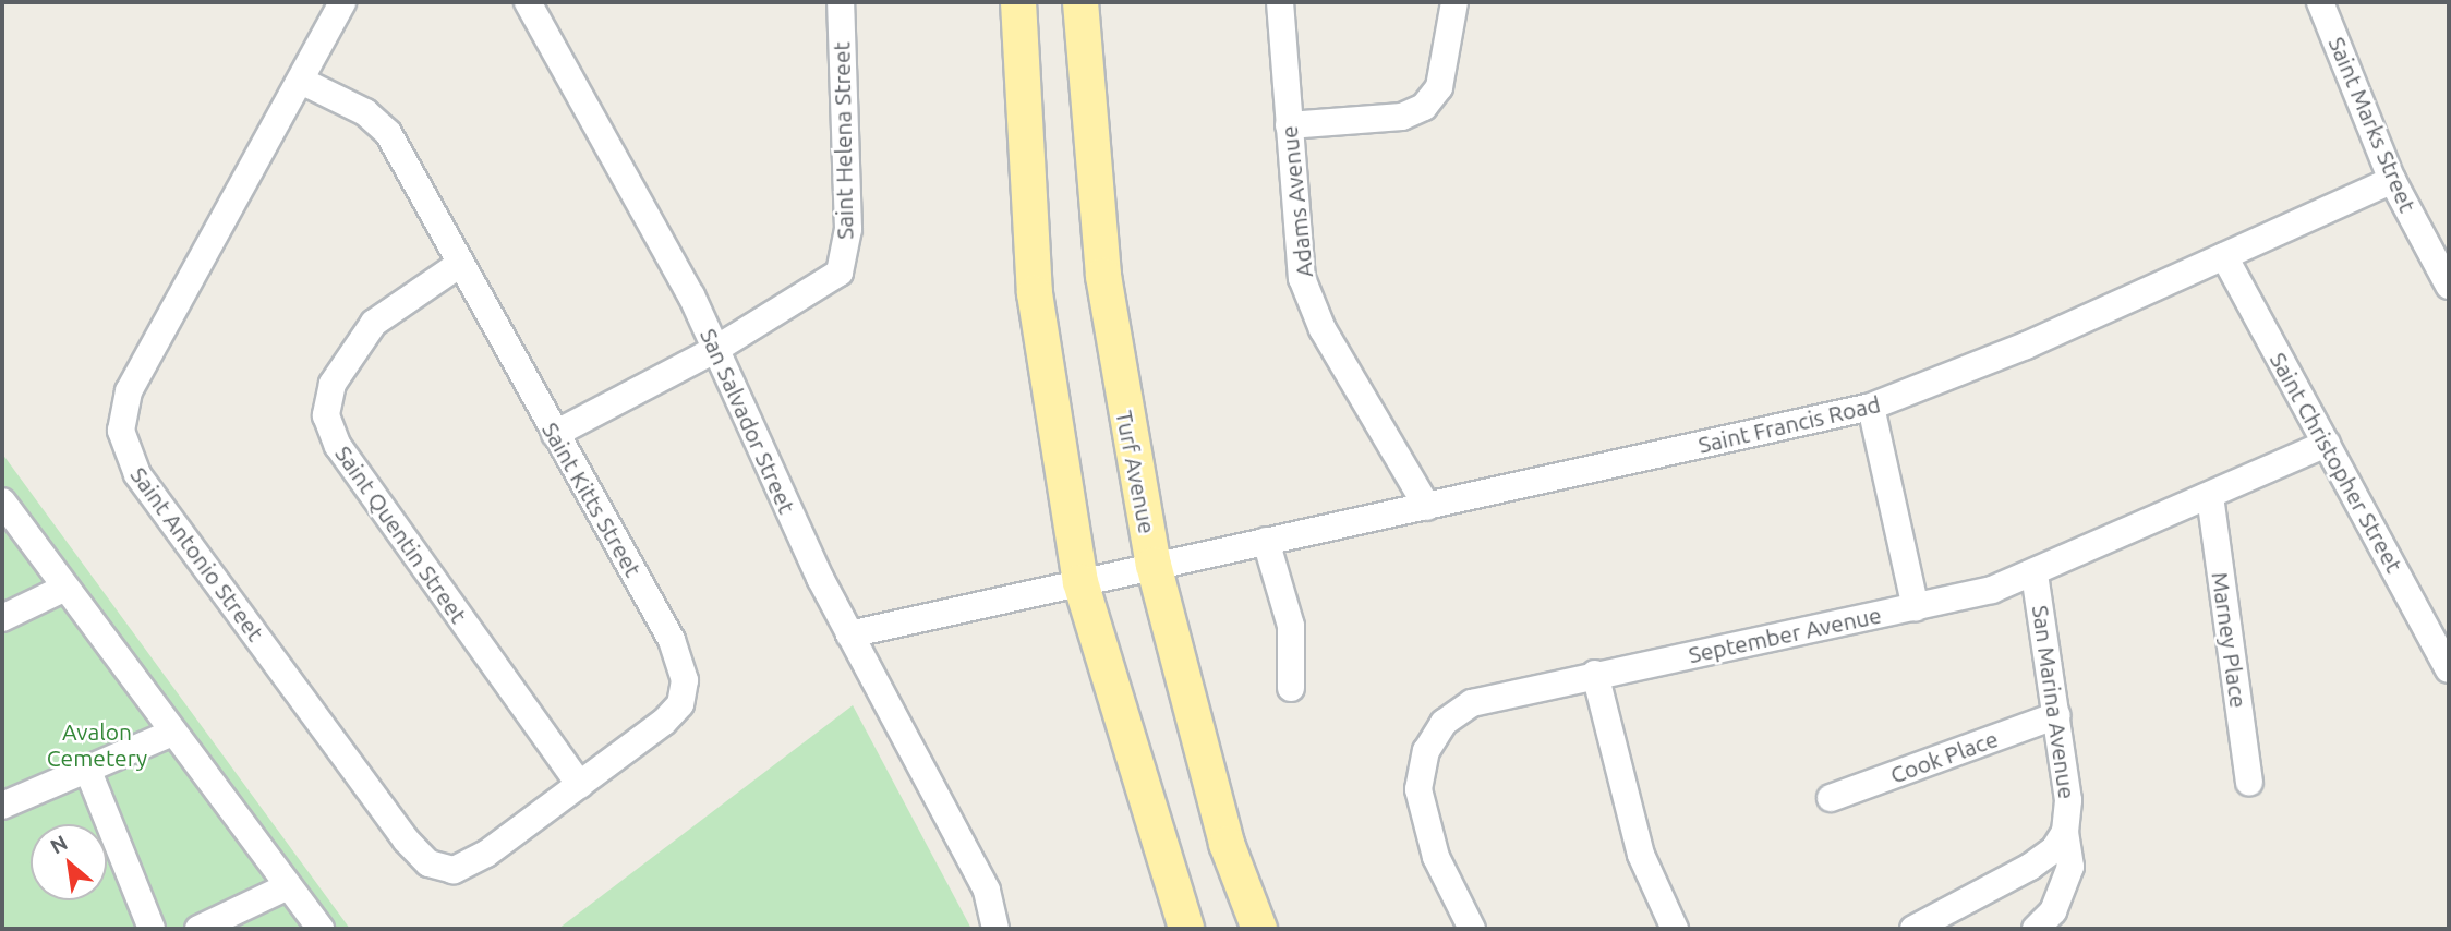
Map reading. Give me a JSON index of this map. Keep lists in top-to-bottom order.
{
  "streets": {
    "main road": ["Turf Avenue"],
    "street": [
      "Saint Marks Street",
      "Saint Helena Street",
      "Adams Avenue",
      "San Salvador Street",
      "Saint Francis Road",
      "Saint Christopher Street",
      "Saint Kitts Street",
      "Saint Quentin Street",
      "Saint Antonio Street",
      "September Avenue",
      "Marney Place",
      "San Marina Avenue",
      "Cook Place"
    ]
  },
  "crossings": [
    ["Saint Marks Street", "Saint Francis Road"],
    ["Saint Helena Street", "San Salvador Street"],
    ["Saint Helena Street", "Saint Kitts Street"],
    ["Adams Avenue", "Saint Francis Road"],
    ["Saint Francis Road", "Saint Christopher Street"],
    ["Saint Francis Road", "Turf Avenue"],
    ["Saint Christopher Street", "September Avenue"],
    ["Saint Kitts Street", "Saint Quentin Street"],
    ["Saint Kitts Street", "Saint Antonio Street"],
    ["September Avenue", "Marney Place"],
    ["September Avenue", "San Marina Avenue"],
    ["San Marina Avenue", "Cook Place"]
  ],
  "parks": ["Avalon Cemetery"],
  "north": "top left"
}
